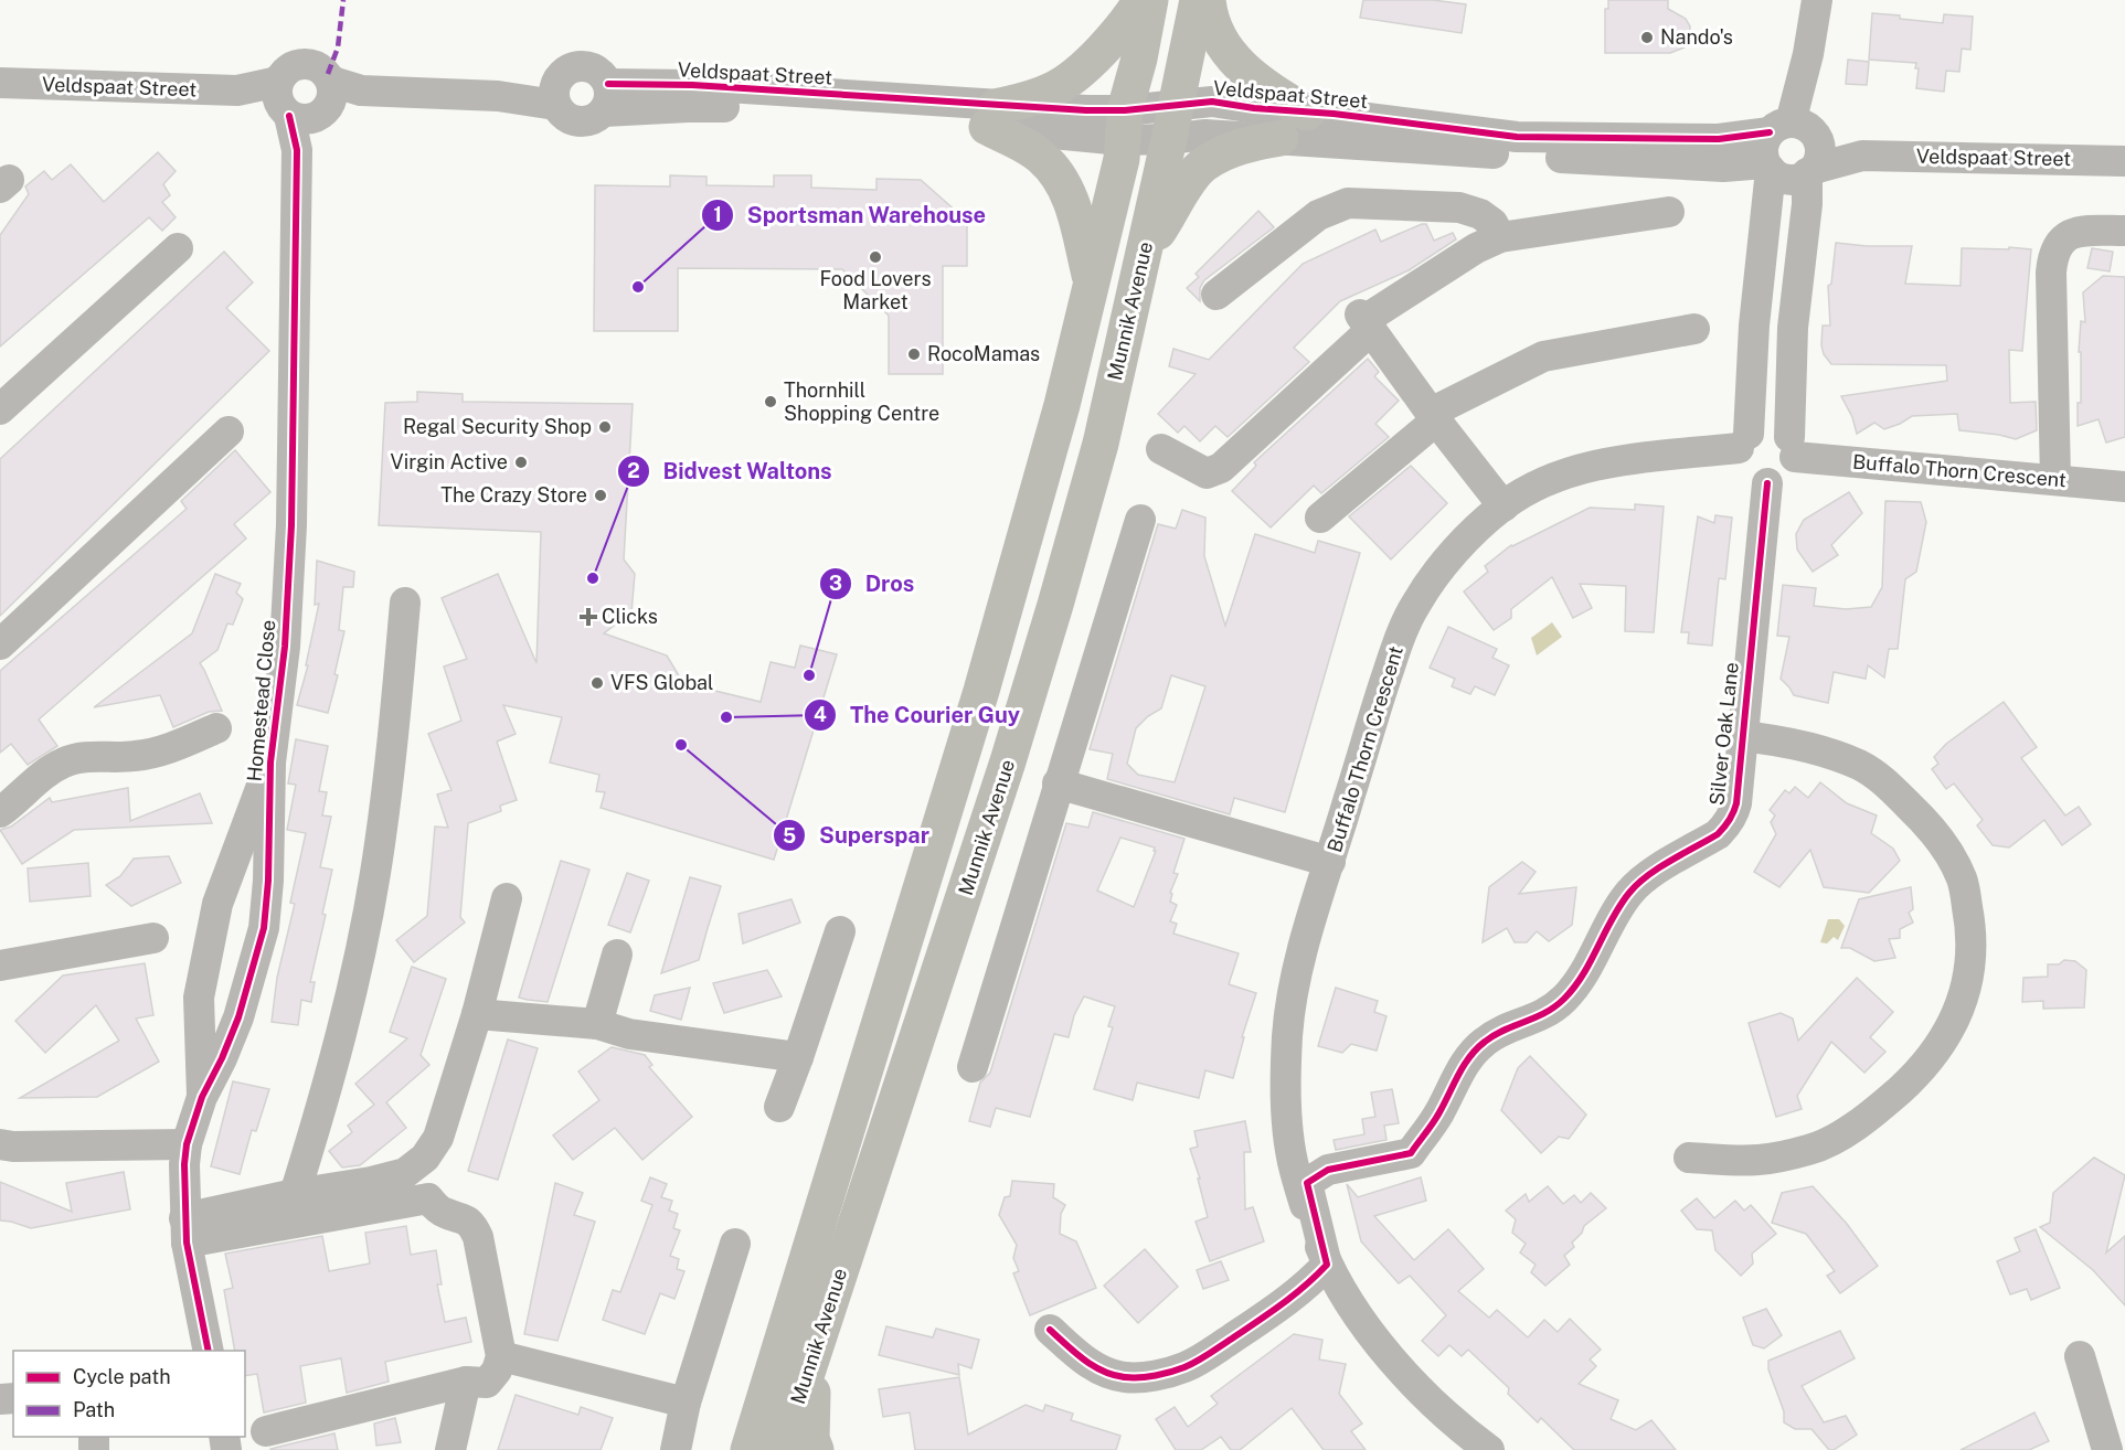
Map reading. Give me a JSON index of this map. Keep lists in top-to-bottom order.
{
  "streets": {
    "main road": ["Munnik Avenue"],
    "street": [
      "Veldspaat Street",
      "Buffalo Thorn Crescent",
      "Homestead Close",
      "Silver Oak Lane"
    ]
  },
  "crossings": [
    ["Veldspaat Street", "Munnik Avenue"],
    ["Veldspaat Street", "Homestead Close"],
    ["Buffalo Thorn Crescent", "Silver Oak Lane"]
  ],
  "places": {
    "other": [
      "Nando's",
      "Food Lovers Market",
      "Sportsman Warehouse",
      "RocoMamas",
      "Thornhill Shopping Centre",
      "Regal Security Shop",
      "Virgin Active",
      "The Crazy Store",
      "Bidvest Waltons",
      "Dros",
      "VFS Global",
      "The Courier Guy",
      "Superspar"
    ],
    "health": ["Clicks"]
  },
  "legend": ["Cycle path", "Path"]
}
